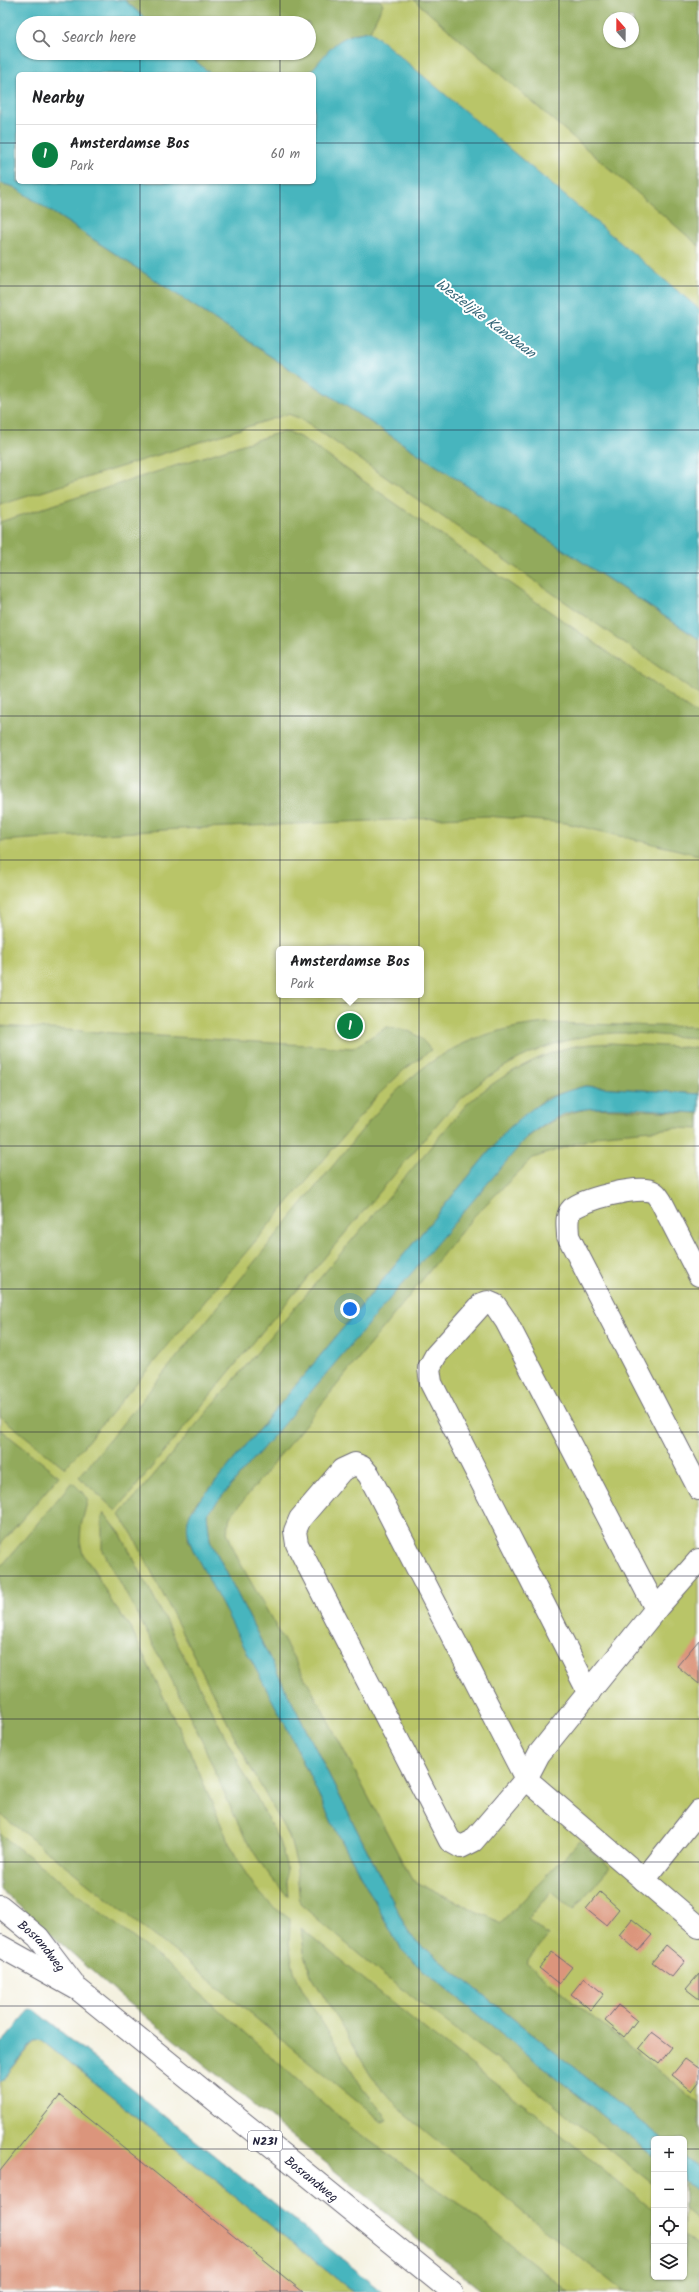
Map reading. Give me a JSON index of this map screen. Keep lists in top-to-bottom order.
{
  "streets": {
    "main road": ["Bosrandweg", "N231"]
  },
  "water": ["Westelijke Kanobaan"],
  "north": "top",
  "page": {
    "search": "Search here",
    "heading": "Nearby",
    "list": [
      {
        "mark": "1",
        "name": "Amsterdamse Bos",
        "note": "Park",
        "value": "60 m"
      }
    ],
    "popup": ["Amsterdamse Bos", "Park"],
    "pins": "1",
    "map_buttons": ["+", "−"]
  }
}
